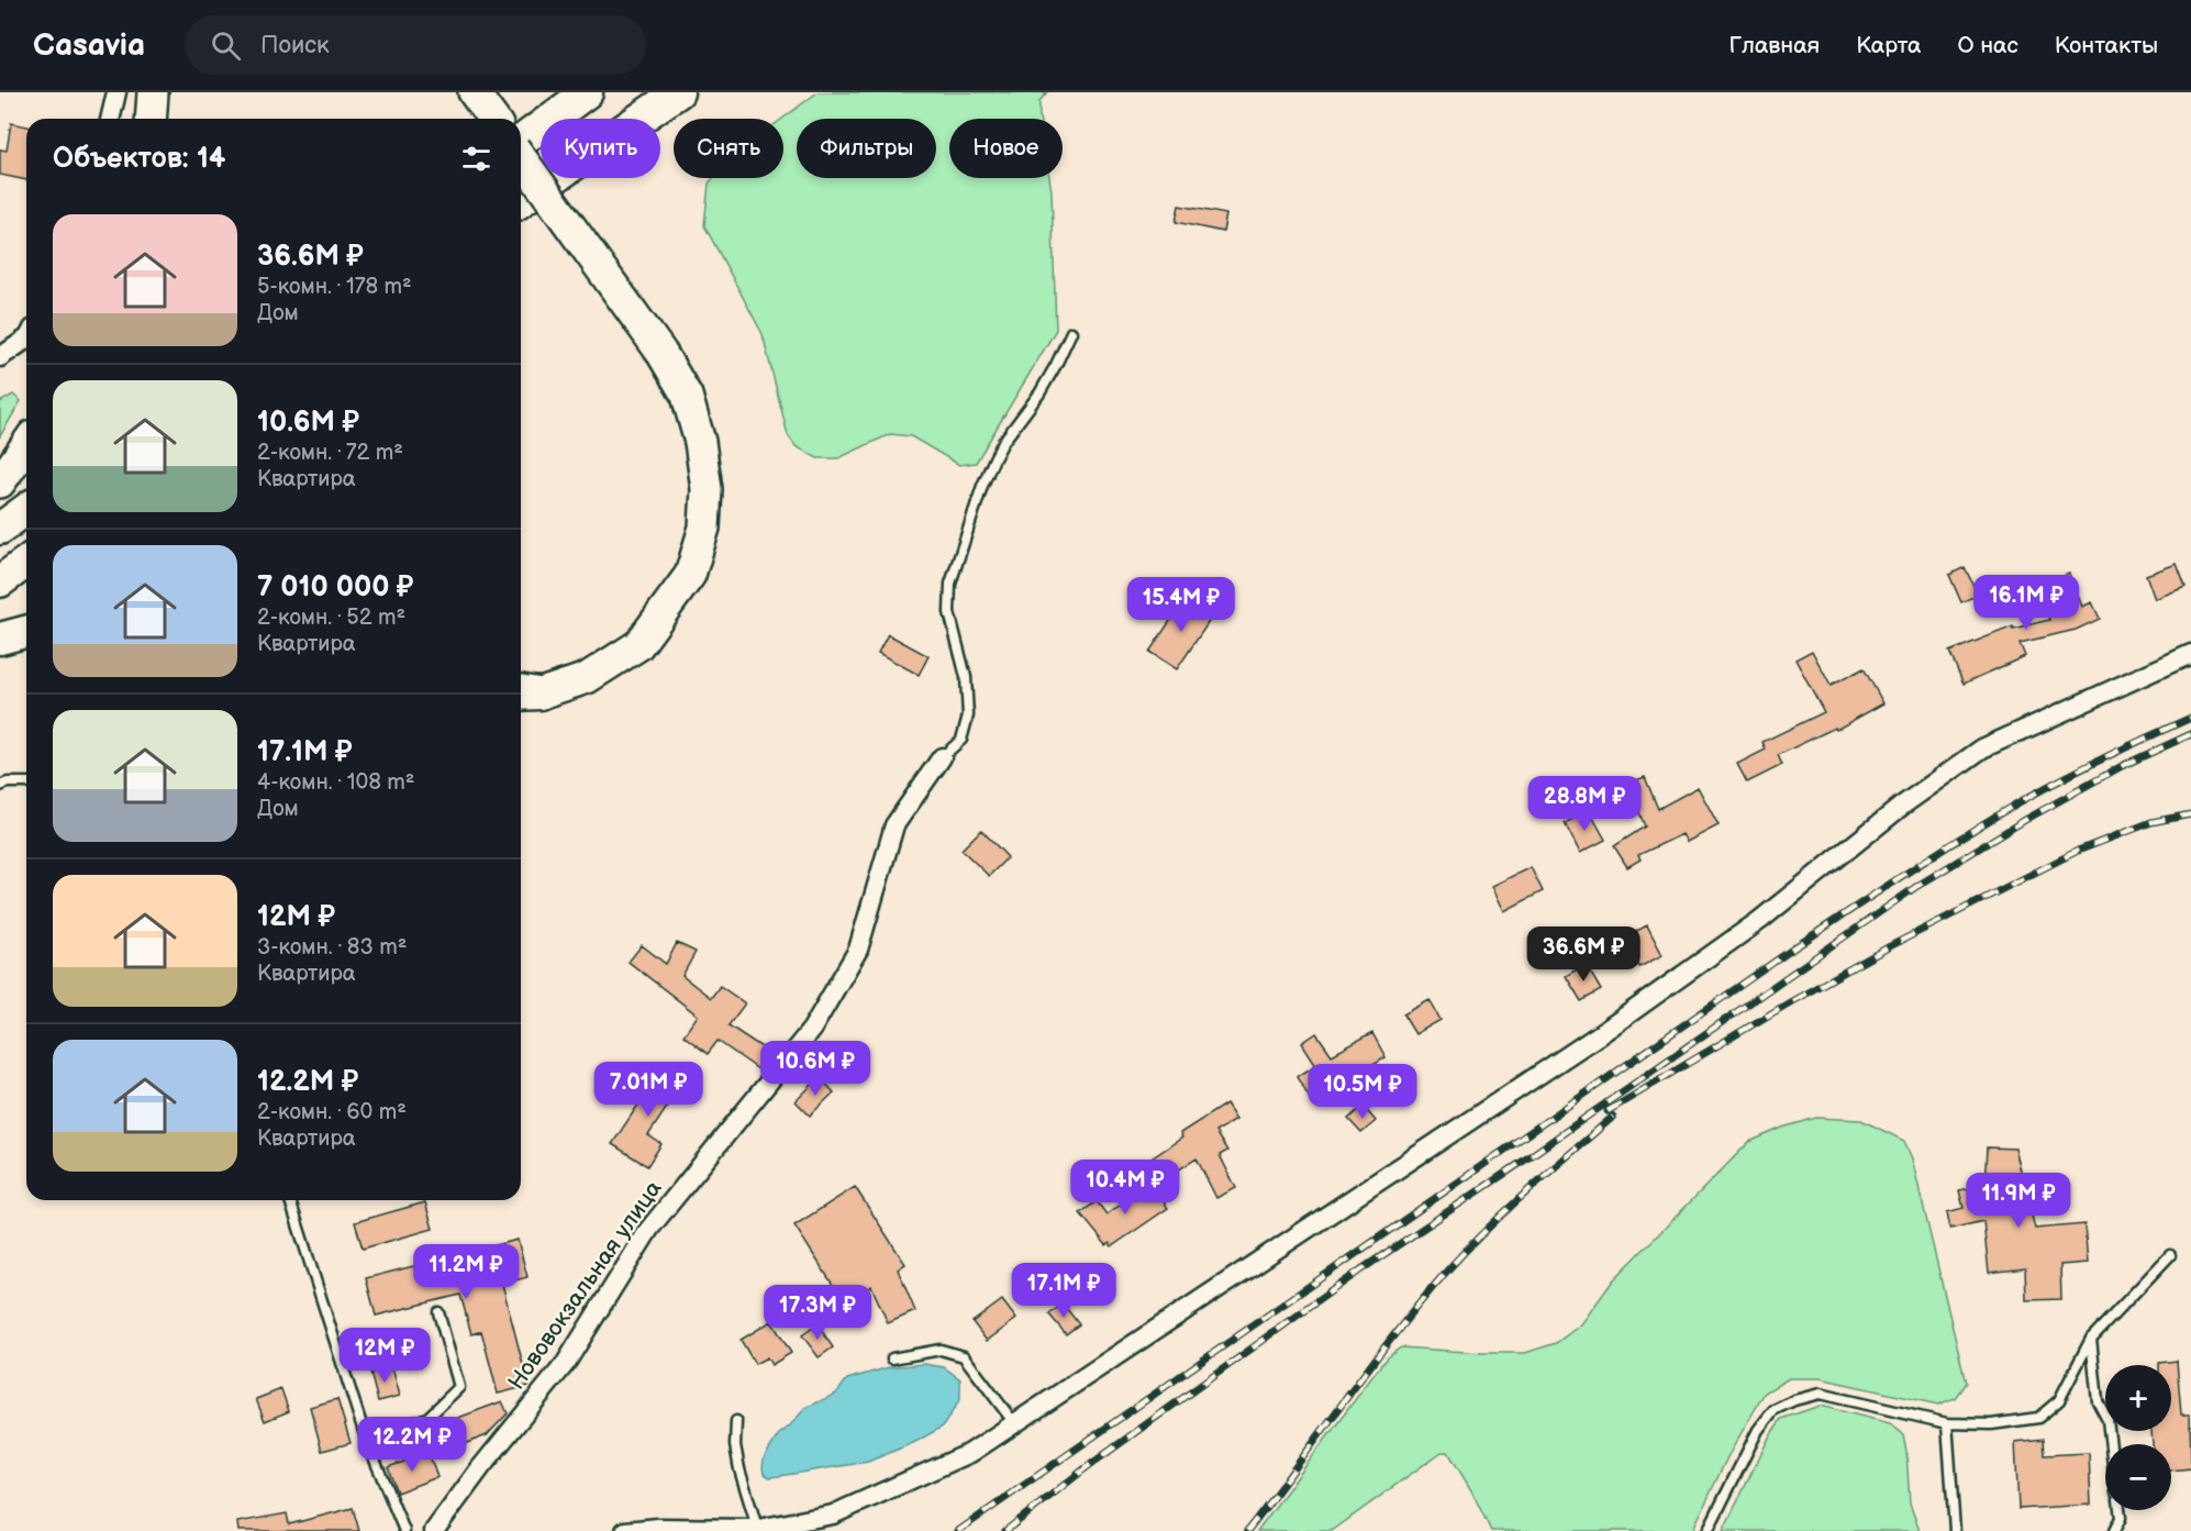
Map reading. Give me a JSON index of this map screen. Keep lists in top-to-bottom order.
{
  "streets": {
    "street": ["Нововокзальная улица"]
  },
  "page": {
    "header": "Casavia",
    "search": "Поиск",
    "nav": [
      "Главная",
      "Карта",
      "О нас",
      "Контакты"
    ],
    "chip": [
      "Купить",
      "Снять",
      "Фильтры",
      "Новое"
    ],
    "heading": "Объектов: 14",
    "list": [
      {
        "name": "36.6M ₽",
        "note": "5-комн. · 178 m² · Дом"
      },
      {
        "name": "10.6M ₽",
        "note": "2-комн. · 72 m² · Квартира"
      },
      {
        "name": "7 010 000 ₽",
        "note": "2-комн. · 52 m² · Квартира"
      },
      {
        "name": "17.1M ₽",
        "note": "4-комн. · 108 m² · Дом"
      },
      {
        "name": "12M ₽",
        "note": "3-комн. · 83 m² · Квартира"
      },
      {
        "name": "12.2M ₽",
        "note": "2-комн. · 60 m² · Квартира"
      }
    ],
    "price": [
      "16.1M ₽",
      "15.4M ₽",
      "28.8M ₽",
      "36.6M ₽",
      "10.6M ₽",
      "7.01M ₽",
      "10.5M ₽",
      "10.4M ₽",
      "11.9M ₽",
      "11.2M ₽",
      "17.1M ₽",
      "17.3M ₽",
      "12M ₽",
      "12.2M ₽"
    ],
    "map_buttons": ["+", "−"]
  }
}
